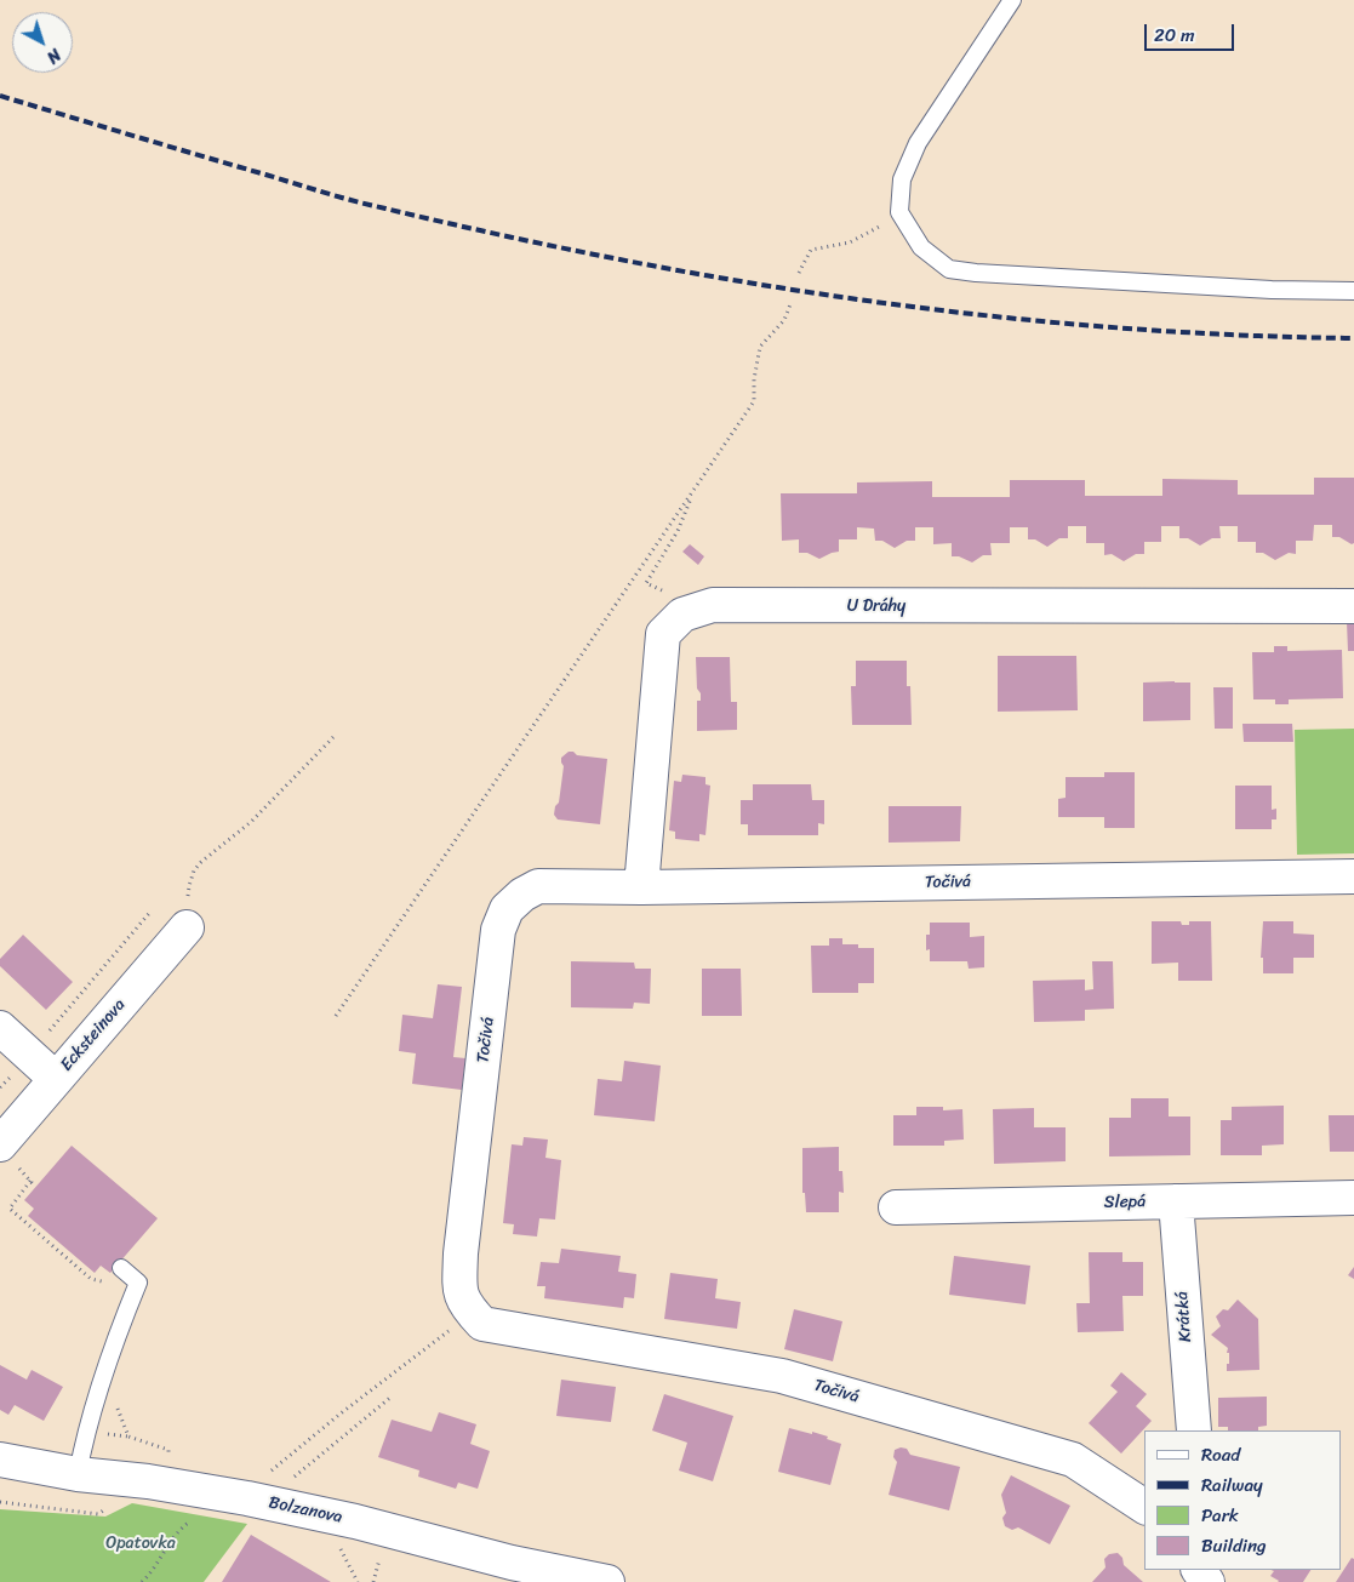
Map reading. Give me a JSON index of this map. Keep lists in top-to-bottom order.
{
  "streets": {
    "street": [
      "U Dráhy",
      "Točivá",
      "Ecksteinova",
      "Slepá",
      "Krátká",
      "Bolzanova"
    ]
  },
  "crossings": [
    ["Slepá", "Krátká"]
  ],
  "parks": ["Opatovka"],
  "legend": [
    "Road",
    "Railway",
    "Park",
    "Building"
  ],
  "scale_bar": "20 m",
  "north": "bottom right"
}
